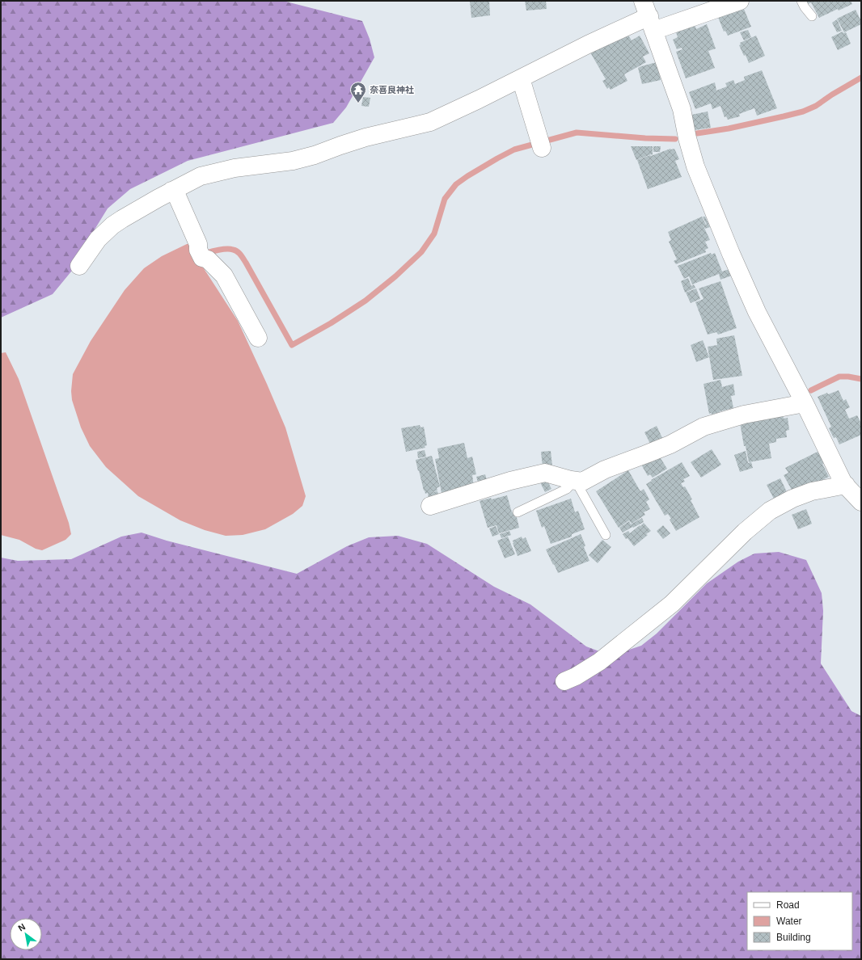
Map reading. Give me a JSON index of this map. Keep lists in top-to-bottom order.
{
  "places": {
    "temple": ["奈喜良神社"]
  },
  "legend": ["Road", "Water", "Building"],
  "north": "top left"
}
